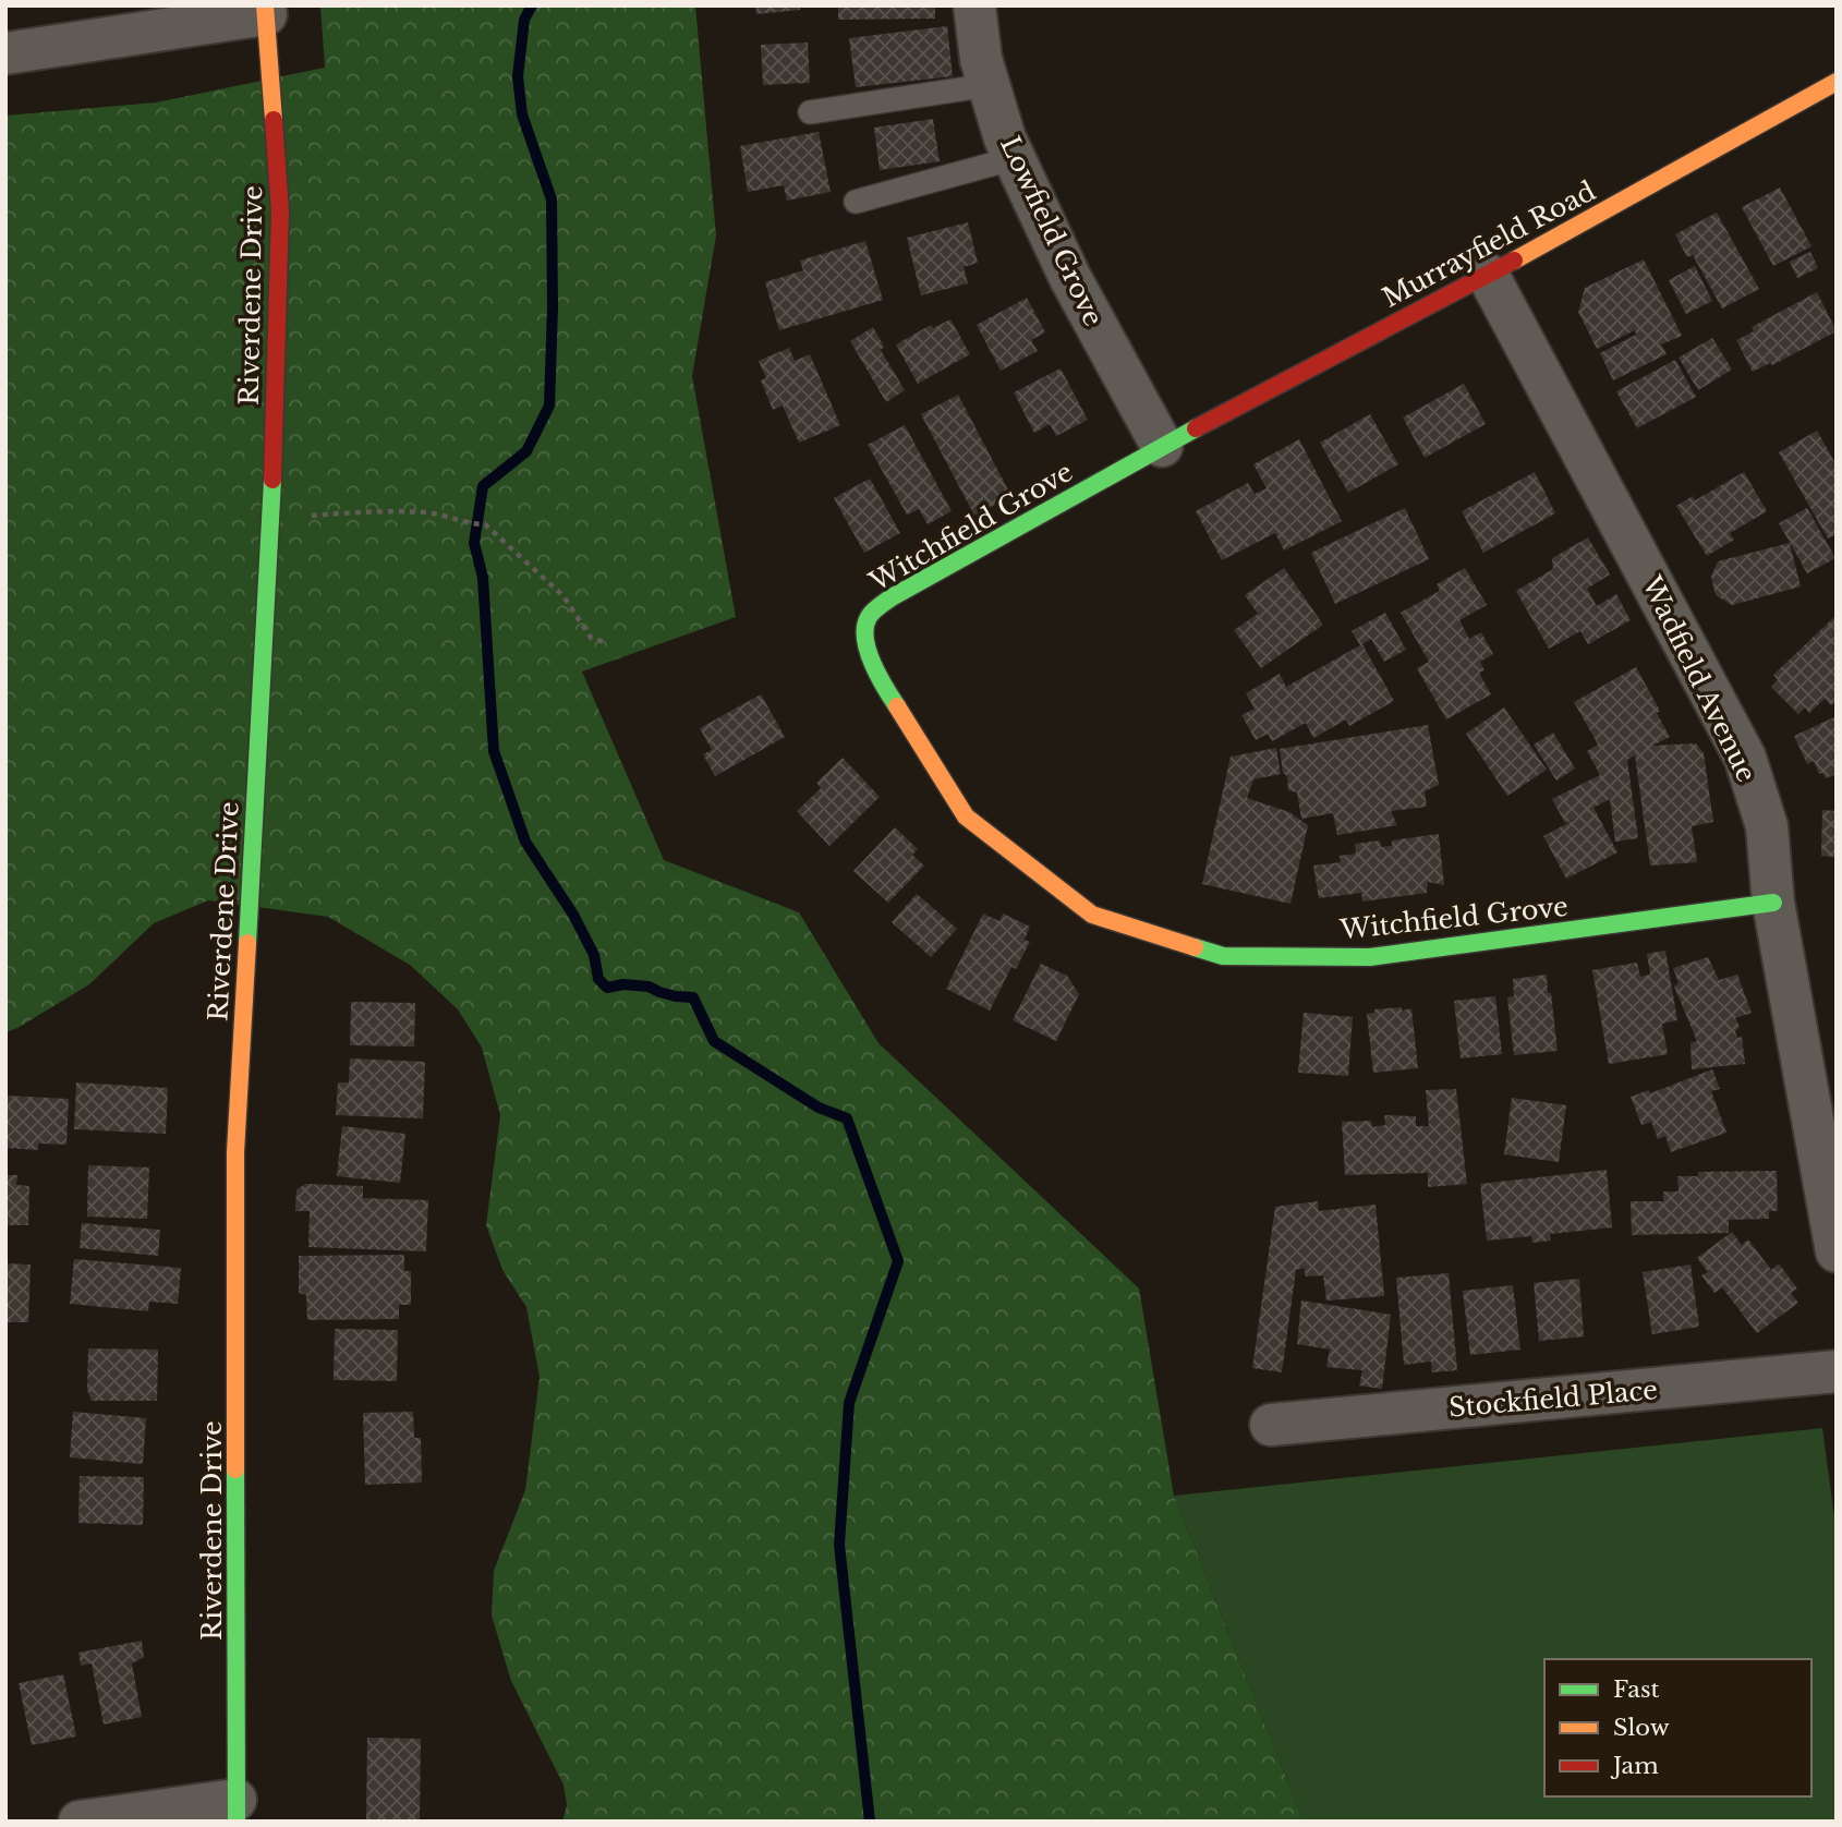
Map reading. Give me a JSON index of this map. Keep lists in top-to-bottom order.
{
  "streets": {
    "street": [
      "Lowfield Grove",
      "Murrayfield Road",
      "Riverdene Drive",
      "Witchfield Grove",
      "Wadfield Avenue",
      "Stockfield Place"
    ]
  },
  "crossings": [
    ["Lowfield Grove", "Murrayfield Road"],
    ["Lowfield Grove", "Witchfield Grove"],
    ["Murrayfield Road", "Witchfield Grove"],
    ["Murrayfield Road", "Wadfield Avenue"],
    ["Witchfield Grove", "Wadfield Avenue"]
  ],
  "legend": ["Fast", "Slow", "Jam"]
}
